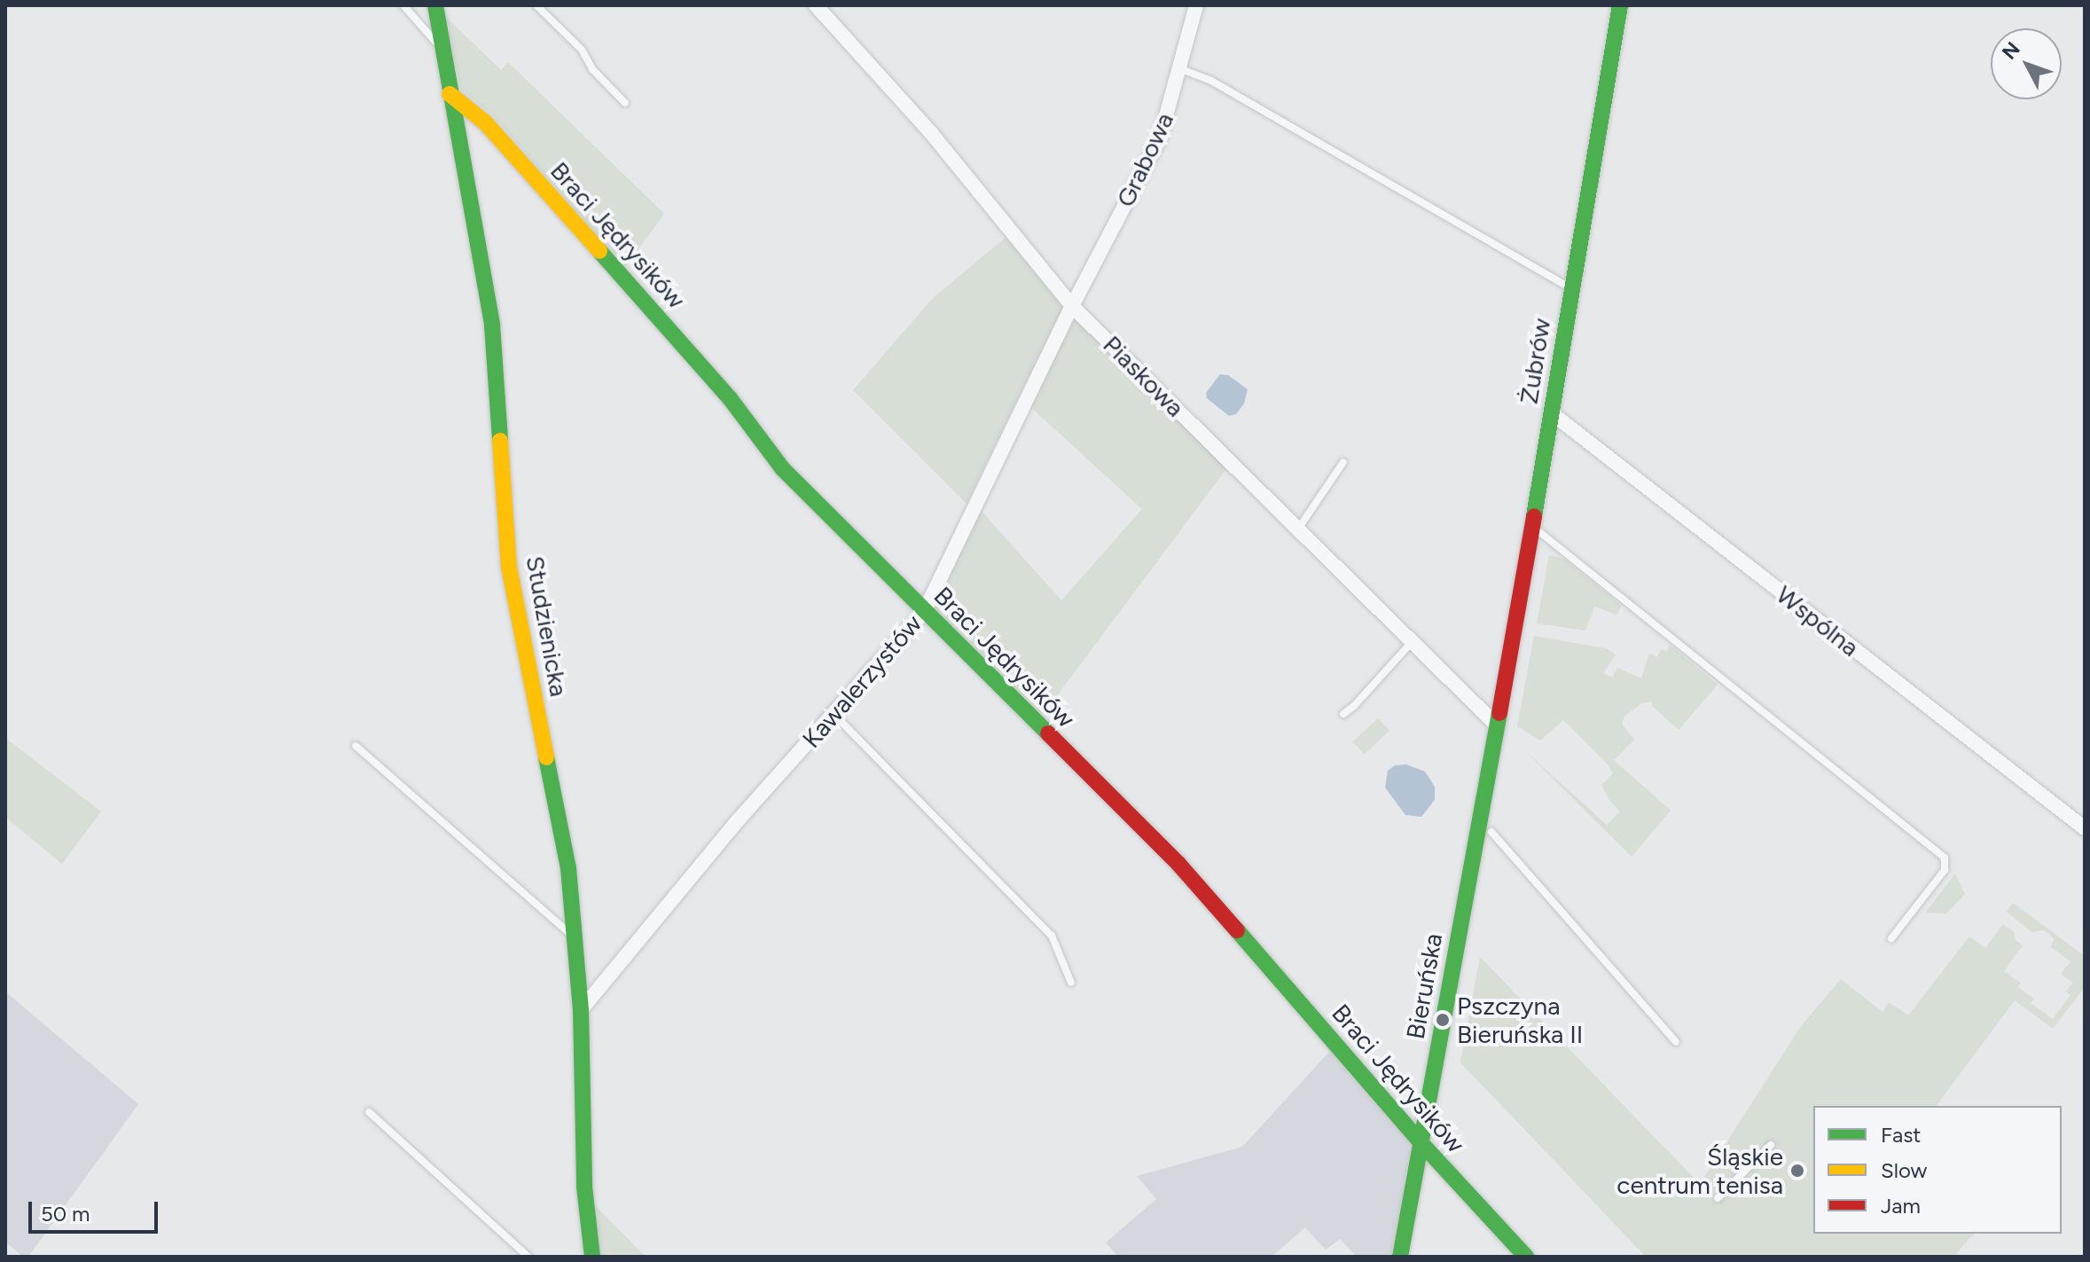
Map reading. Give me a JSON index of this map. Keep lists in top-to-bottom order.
{
  "streets": {
    "street": [
      "Grabowa",
      "Braci Jędrysików",
      "Żubrów",
      "Piaskowa",
      "Wspólna",
      "Studzienicka",
      "Kawalerzystów",
      "Bieruńska"
    ]
  },
  "crossings": [
    ["Grabowa", "Piaskowa"],
    ["Grabowa", "Kawalerzystów"],
    ["Braci Jędrysików", "Studzienicka"],
    ["Braci Jędrysików", "Kawalerzystów"],
    ["Braci Jędrysików", "Bieruńska"],
    ["Żubrów", "Piaskowa"],
    ["Żubrów", "Wspólna"],
    ["Żubrów", "Bieruńska"],
    ["Piaskowa", "Kawalerzystów"],
    ["Piaskowa", "Bieruńska"],
    ["Studzienicka", "Kawalerzystów"]
  ],
  "places": ["Pszczyna Bieruńska II", "Śląskie centrum tenisa"],
  "legend": ["Fast", "Slow", "Jam"],
  "scale_bar": "50 m",
  "north": "top left"
}
